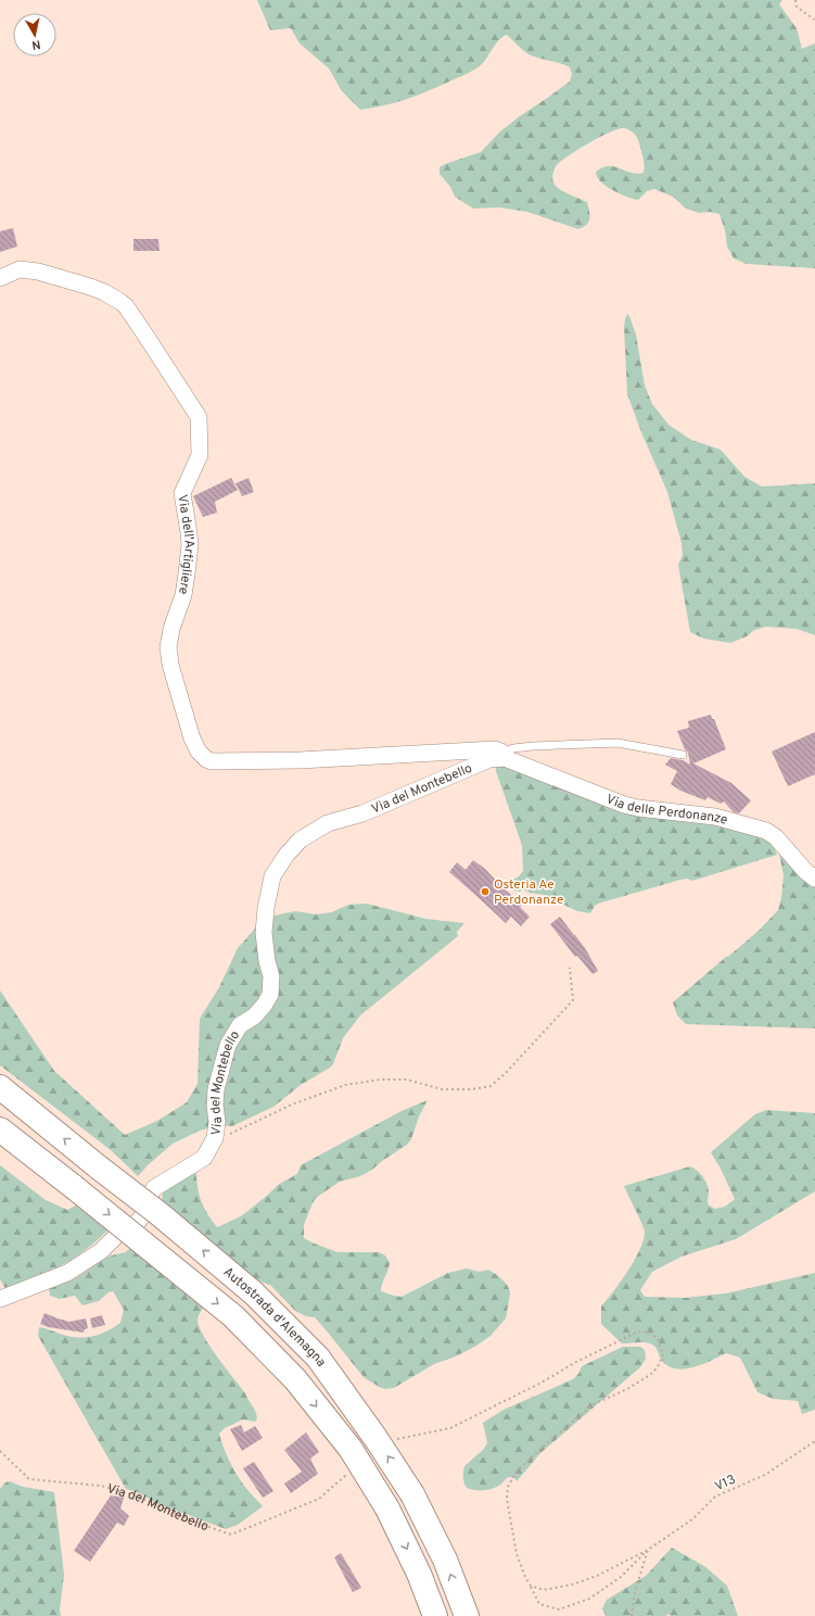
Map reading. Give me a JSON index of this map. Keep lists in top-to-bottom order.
{
  "streets": {
    "highway": ["Autostrada d'Alemagna"],
    "street": ["Via dell'Artigliere", "Via del Montebello", "Via delle Perdonanze"],
    "path": ["V13"]
  },
  "crossings": [
    ["Via dell'Artigliere", "Via del Montebello"],
    ["Via dell'Artigliere", "Via delle Perdonanze"],
    ["Via del Montebello", "Via delle Perdonanze"]
  ],
  "places": ["Osteria Ae Perdonanze"],
  "north": "bottom"
}
